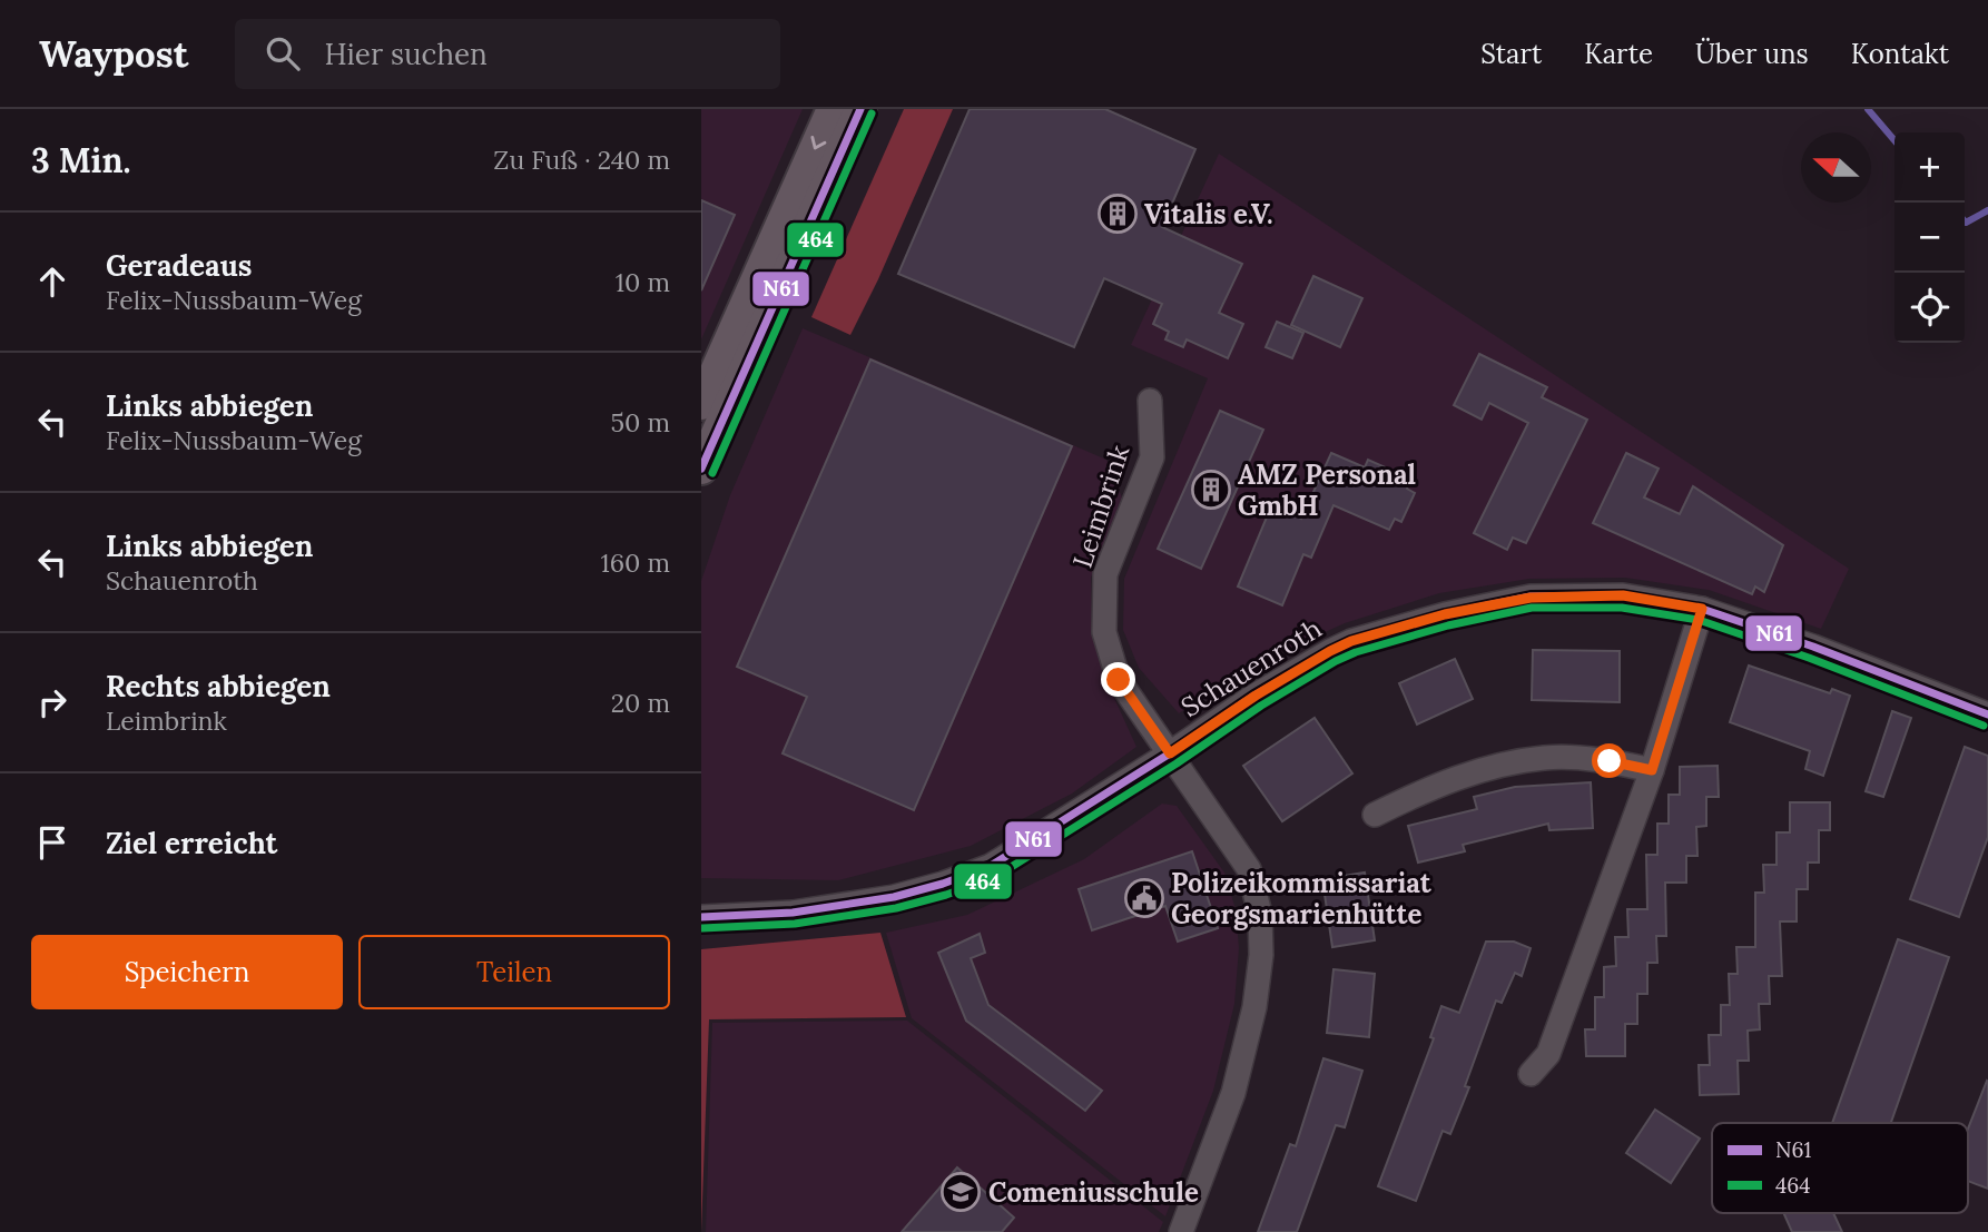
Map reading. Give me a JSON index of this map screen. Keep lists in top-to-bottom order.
{
  "streets": {
    "street": ["Leimbrink", "Schauenroth"]
  },
  "crossings": [
    ["Leimbrink", "Schauenroth"]
  ],
  "places": {
    "building": ["Vitalis e.V.", "AMZ Personal GmbH"],
    "public building": ["Polizeikommissariat Georgsmarienhütte"],
    "school or university": ["Comeniusschule"]
  },
  "lines": ["transit line N61", "transit line 464"],
  "legend": ["N61", "464"],
  "north": "left",
  "page": {
    "header": "Waypost",
    "search": "Hier suchen",
    "nav": [
      "Start",
      "Karte",
      "Über uns",
      "Kontakt"
    ],
    "heading": ["3 Min.", "Zu Fuß · 240 m"],
    "map_buttons": ["+", "−"],
    "list": [
      ["Geradeaus", "Felix-Nussbaum-Weg", "10 m"],
      ["Links abbiegen", "Felix-Nussbaum-Weg", "50 m"],
      ["Links abbiegen", "Schauenroth", "160 m"],
      ["Rechts abbiegen", "Leimbrink", "20 m"],
      "Ziel erreicht"
    ],
    "buttons": ["Speichern", "Teilen"]
  }
}
